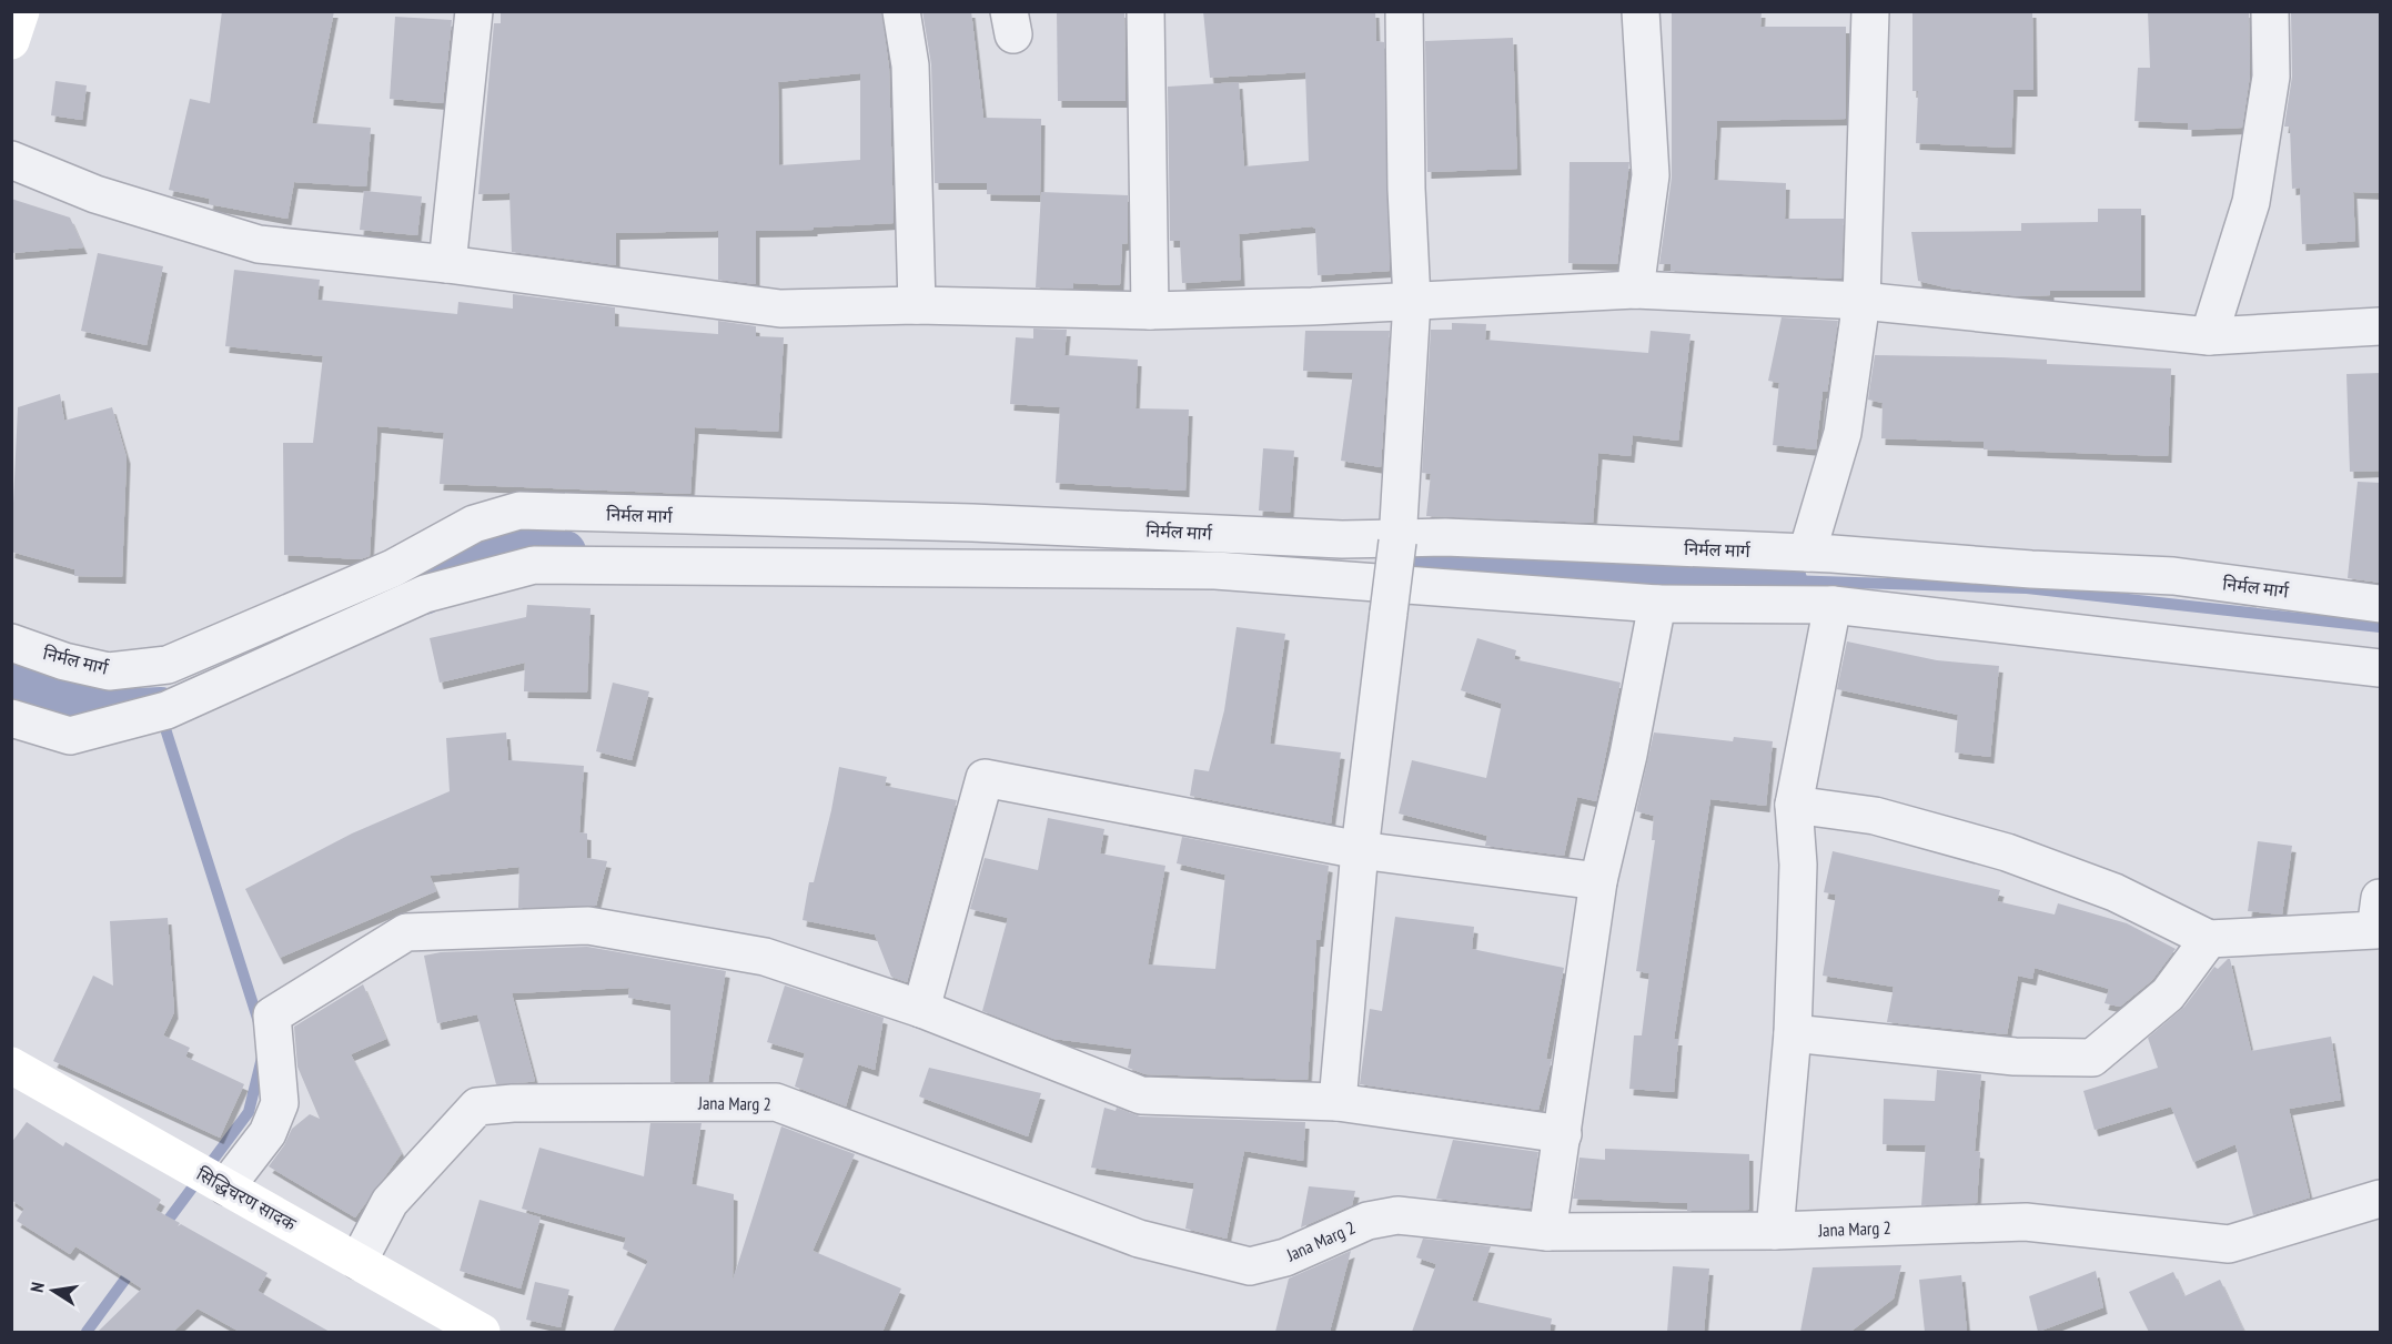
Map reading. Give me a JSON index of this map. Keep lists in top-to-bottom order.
{
  "streets": {
    "main road": ["सिद्धिचरण सादक"],
    "street": ["निर्मल मार्ग", "Jana Marg 2"]
  },
  "crossings": [
    ["Jana Marg 2", "सिद्धिचरण सादक"]
  ],
  "north": "left"
}
